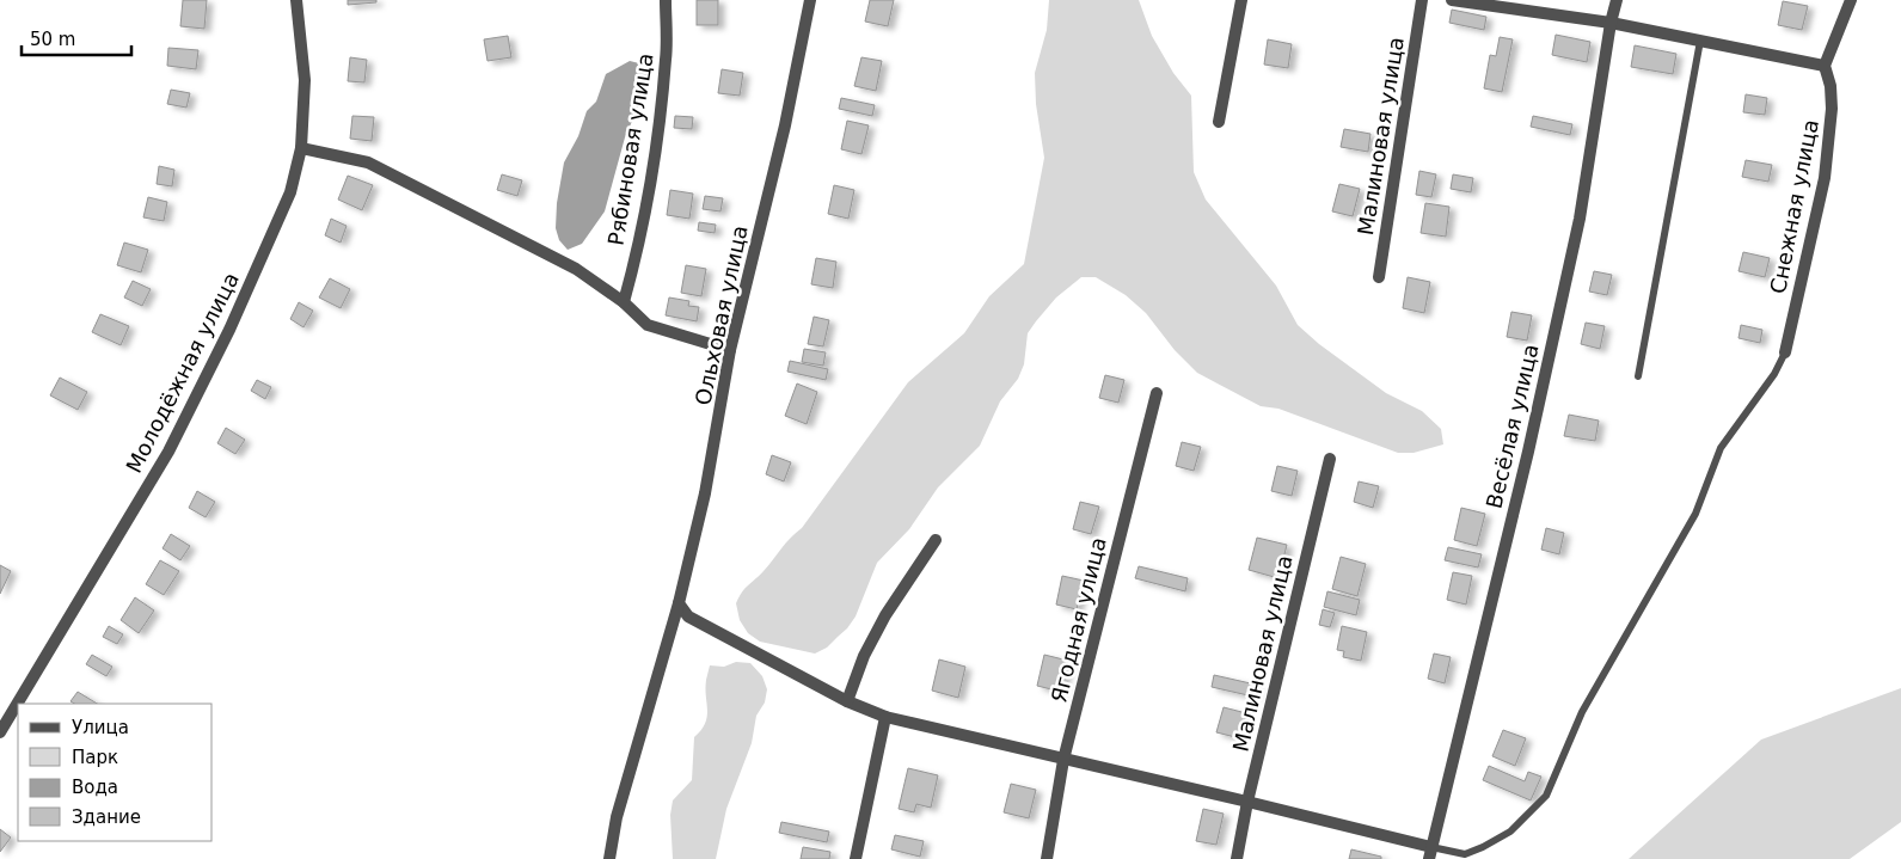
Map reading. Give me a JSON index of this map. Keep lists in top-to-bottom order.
{
  "streets": {
    "street": [
      "Малиновая улица",
      "Рябиновая улица",
      "Снежная улица",
      "Ольховая улица",
      "Молодёжная улица",
      "Весёлая улица",
      "Ягодная улица"
    ]
  },
  "legend": [
    "Улица",
    "Парк",
    "Вода",
    "Здание"
  ],
  "scale_bar": "50 m"
}
